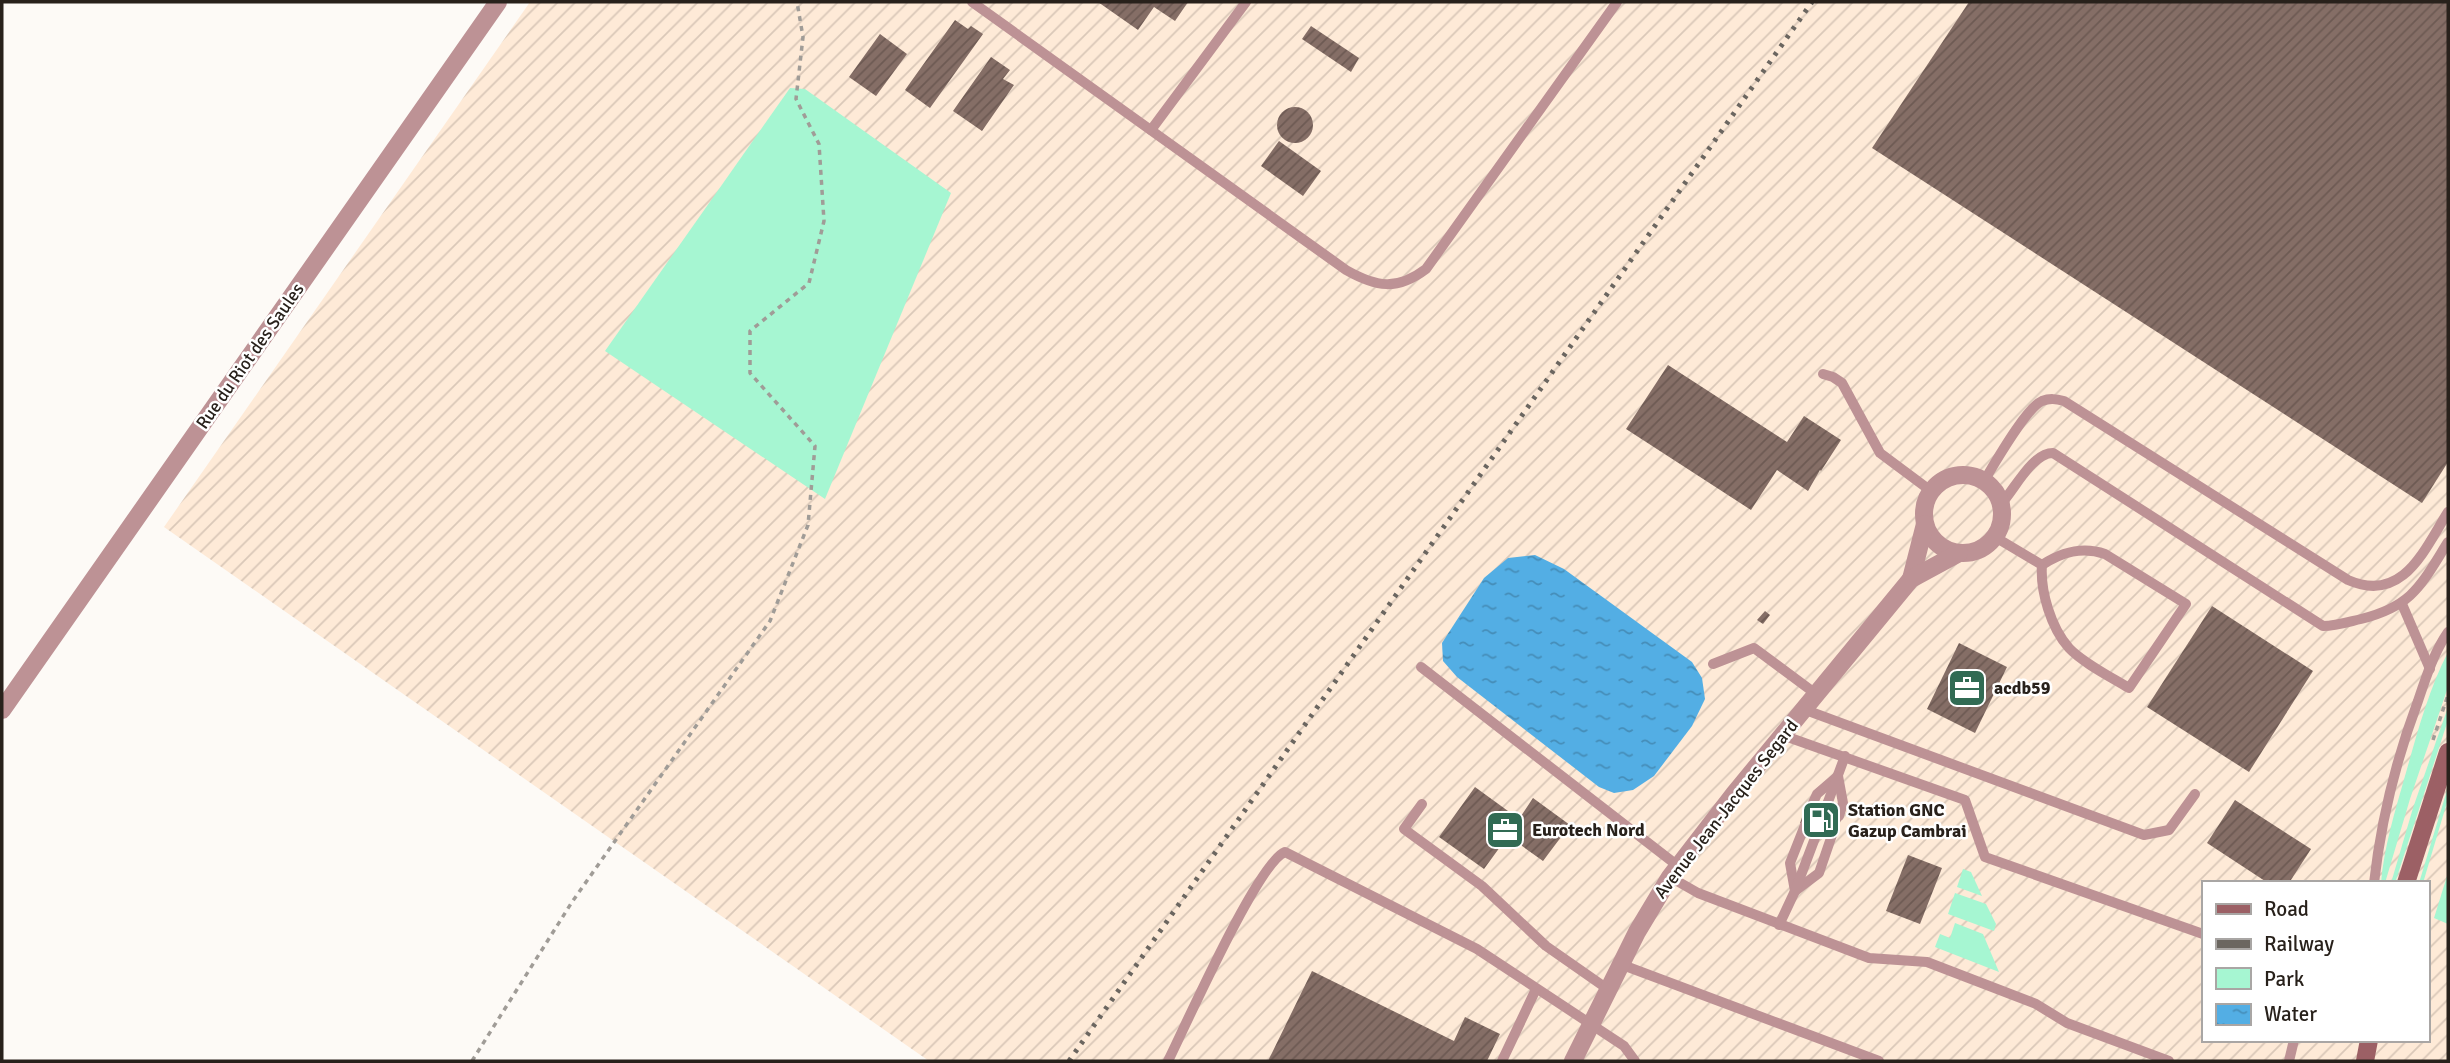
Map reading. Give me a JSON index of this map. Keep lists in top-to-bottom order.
{
  "streets": {
    "street": ["Rue du Riot des Saules", "Avenue Jean-Jacques Segard"]
  },
  "places": {
    "office": ["acdb59", "Eurotech Nord"],
    "fuel station": ["Station GNC Gazup Cambrai"]
  },
  "legend": [
    "Road",
    "Railway",
    "Park",
    "Water"
  ]
}
